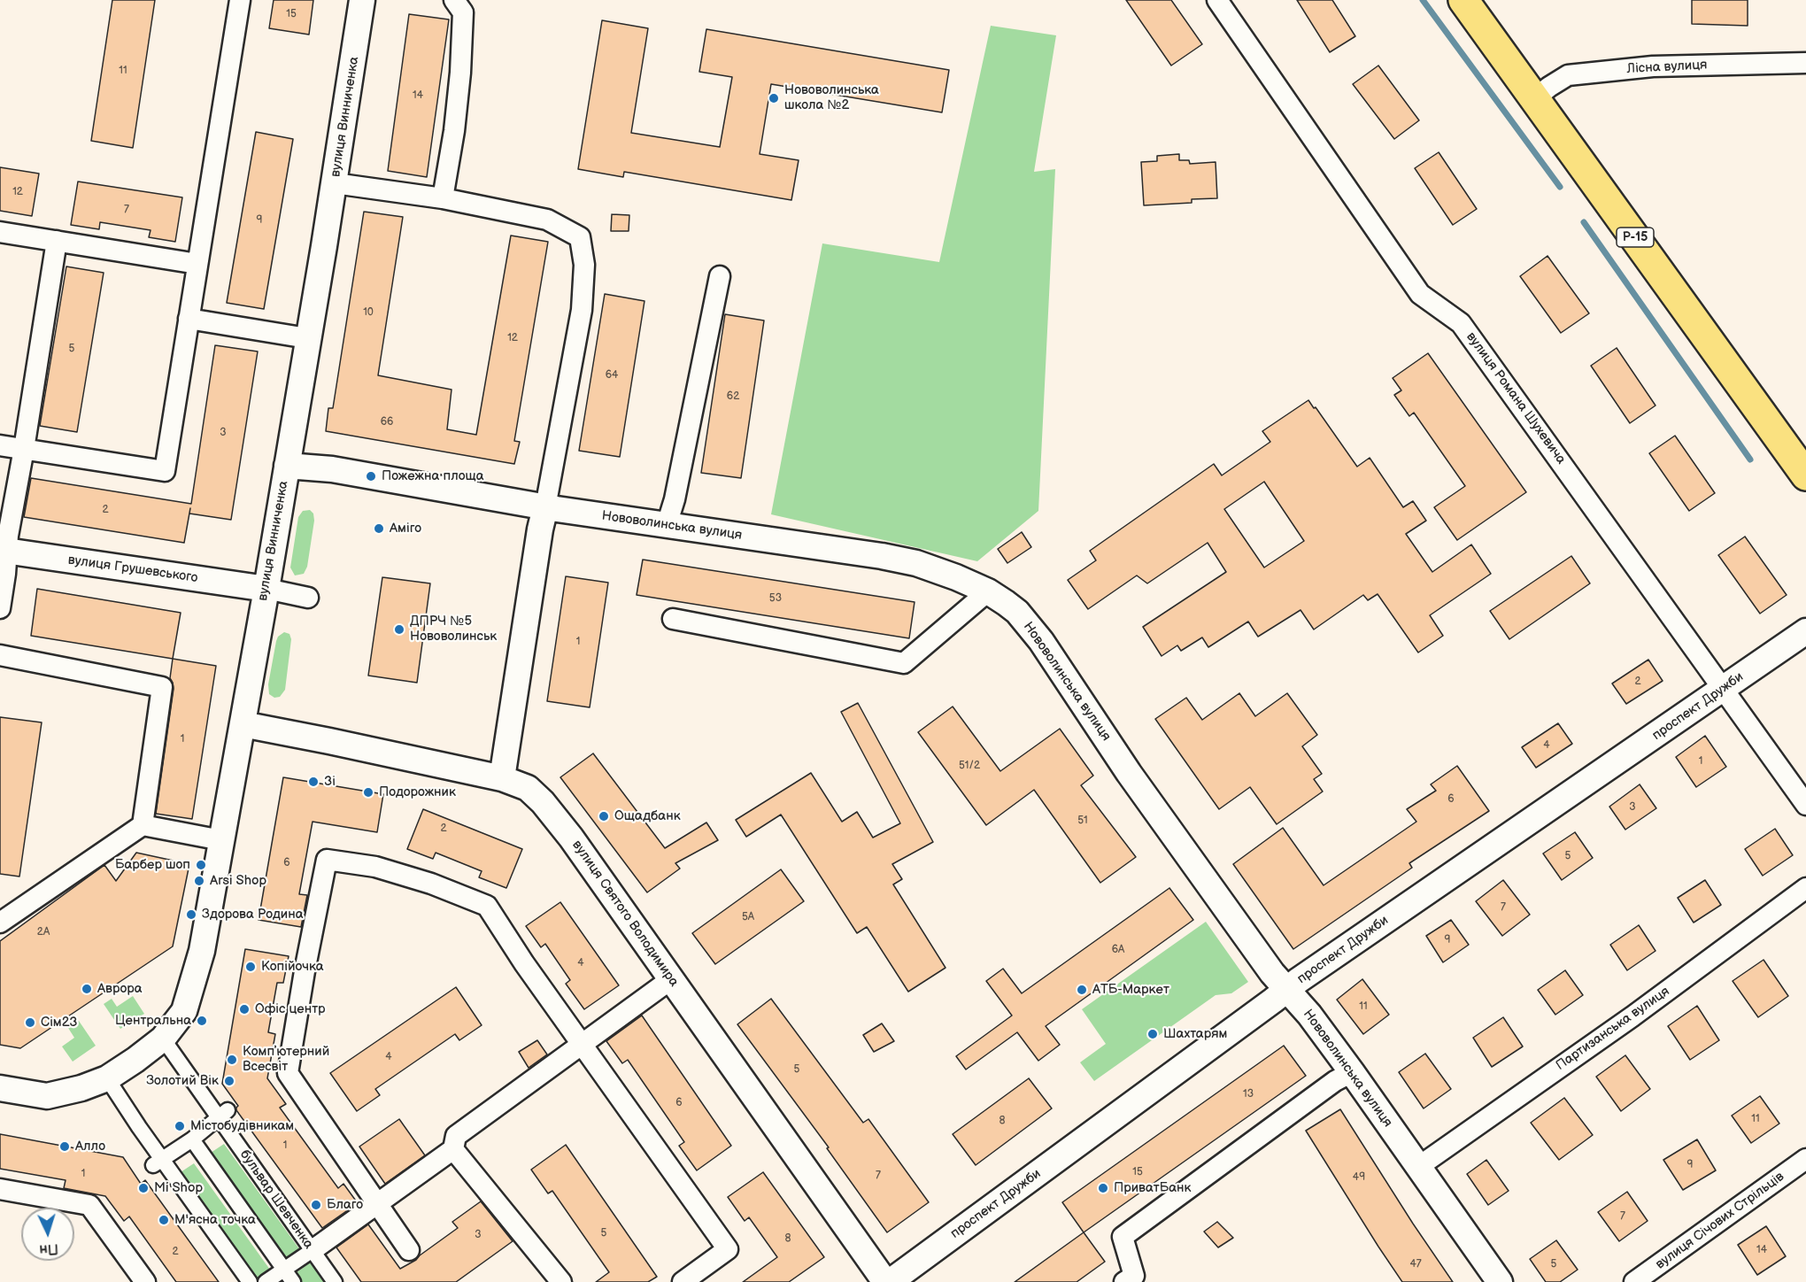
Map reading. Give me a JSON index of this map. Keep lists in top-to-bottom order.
{
  "streets": {
    "main road": ["Р-15"],
    "street": [
      "Лісна вулиця",
      "вулиця Винниченка",
      "вулиця Романа Шухевича",
      "Нововолинська вулиця",
      "вулиця Грушевського",
      "проспект Дружби",
      "вулиця Святого Володимира",
      "Партизанська вулиця",
      "бульвар Шевченка",
      "вулиця Січових Стрільців"
    ]
  },
  "crossings": [
    ["Лісна вулиця", "Р-15"],
    ["вулиця Винниченка", "Нововолинська вулиця"],
    ["вулиця Винниченка", "вулиця Грушевського"],
    ["вулиця Винниченка", "вулиця Святого Володимира"],
    ["вулиця Винниченка", "бульвар Шевченка"],
    ["вулиця Романа Шухевича", "проспект Дружби"],
    ["Нововолинська вулиця", "проспект Дружби"],
    ["Нововолинська вулиця", "Партизанська вулиця"],
    ["проспект Дружби", "вулиця Святого Володимира"]
  ],
  "places": [
    "Нововолинська школа №2",
    "Пожежна площа",
    "Аміго",
    "ДПРЧ №5 Нововолинськ",
    "3і",
    "Подорожник",
    "Ощадбанк",
    "Барбер шоп",
    "Arsi Shop",
    "Здорова Родина",
    "Копійочка",
    "Аврора",
    "АТБ-Маркет",
    "Офіс центр",
    "Центральна",
    "Сім23",
    "Шахтарям",
    "Компʼютерний Всесвіт",
    "Золотий Вік",
    "Містобудівникам",
    "Алло",
    "Mi Shop",
    "ПриватБанк",
    "Благо",
    "М'ясна точка"
  ],
  "house_numbers": [
    "15",
    "11",
    "14",
    "12",
    "7",
    "9",
    "10",
    "12",
    "5",
    "64",
    "62",
    "66",
    "3",
    "2",
    "53",
    "1",
    "2",
    "1",
    "4",
    "1",
    "51/2",
    "6",
    "3",
    "51",
    "2",
    "5",
    "6",
    "7",
    "5А",
    "2А",
    "9",
    "6А",
    "4",
    "11",
    "4",
    "5",
    "13",
    "6",
    "11",
    "8",
    "1",
    "9",
    "15",
    "1",
    "7",
    "49",
    "7",
    "5",
    "3",
    "8",
    "14",
    "2",
    "47",
    "5"
  ],
  "north": "bottom"
}
